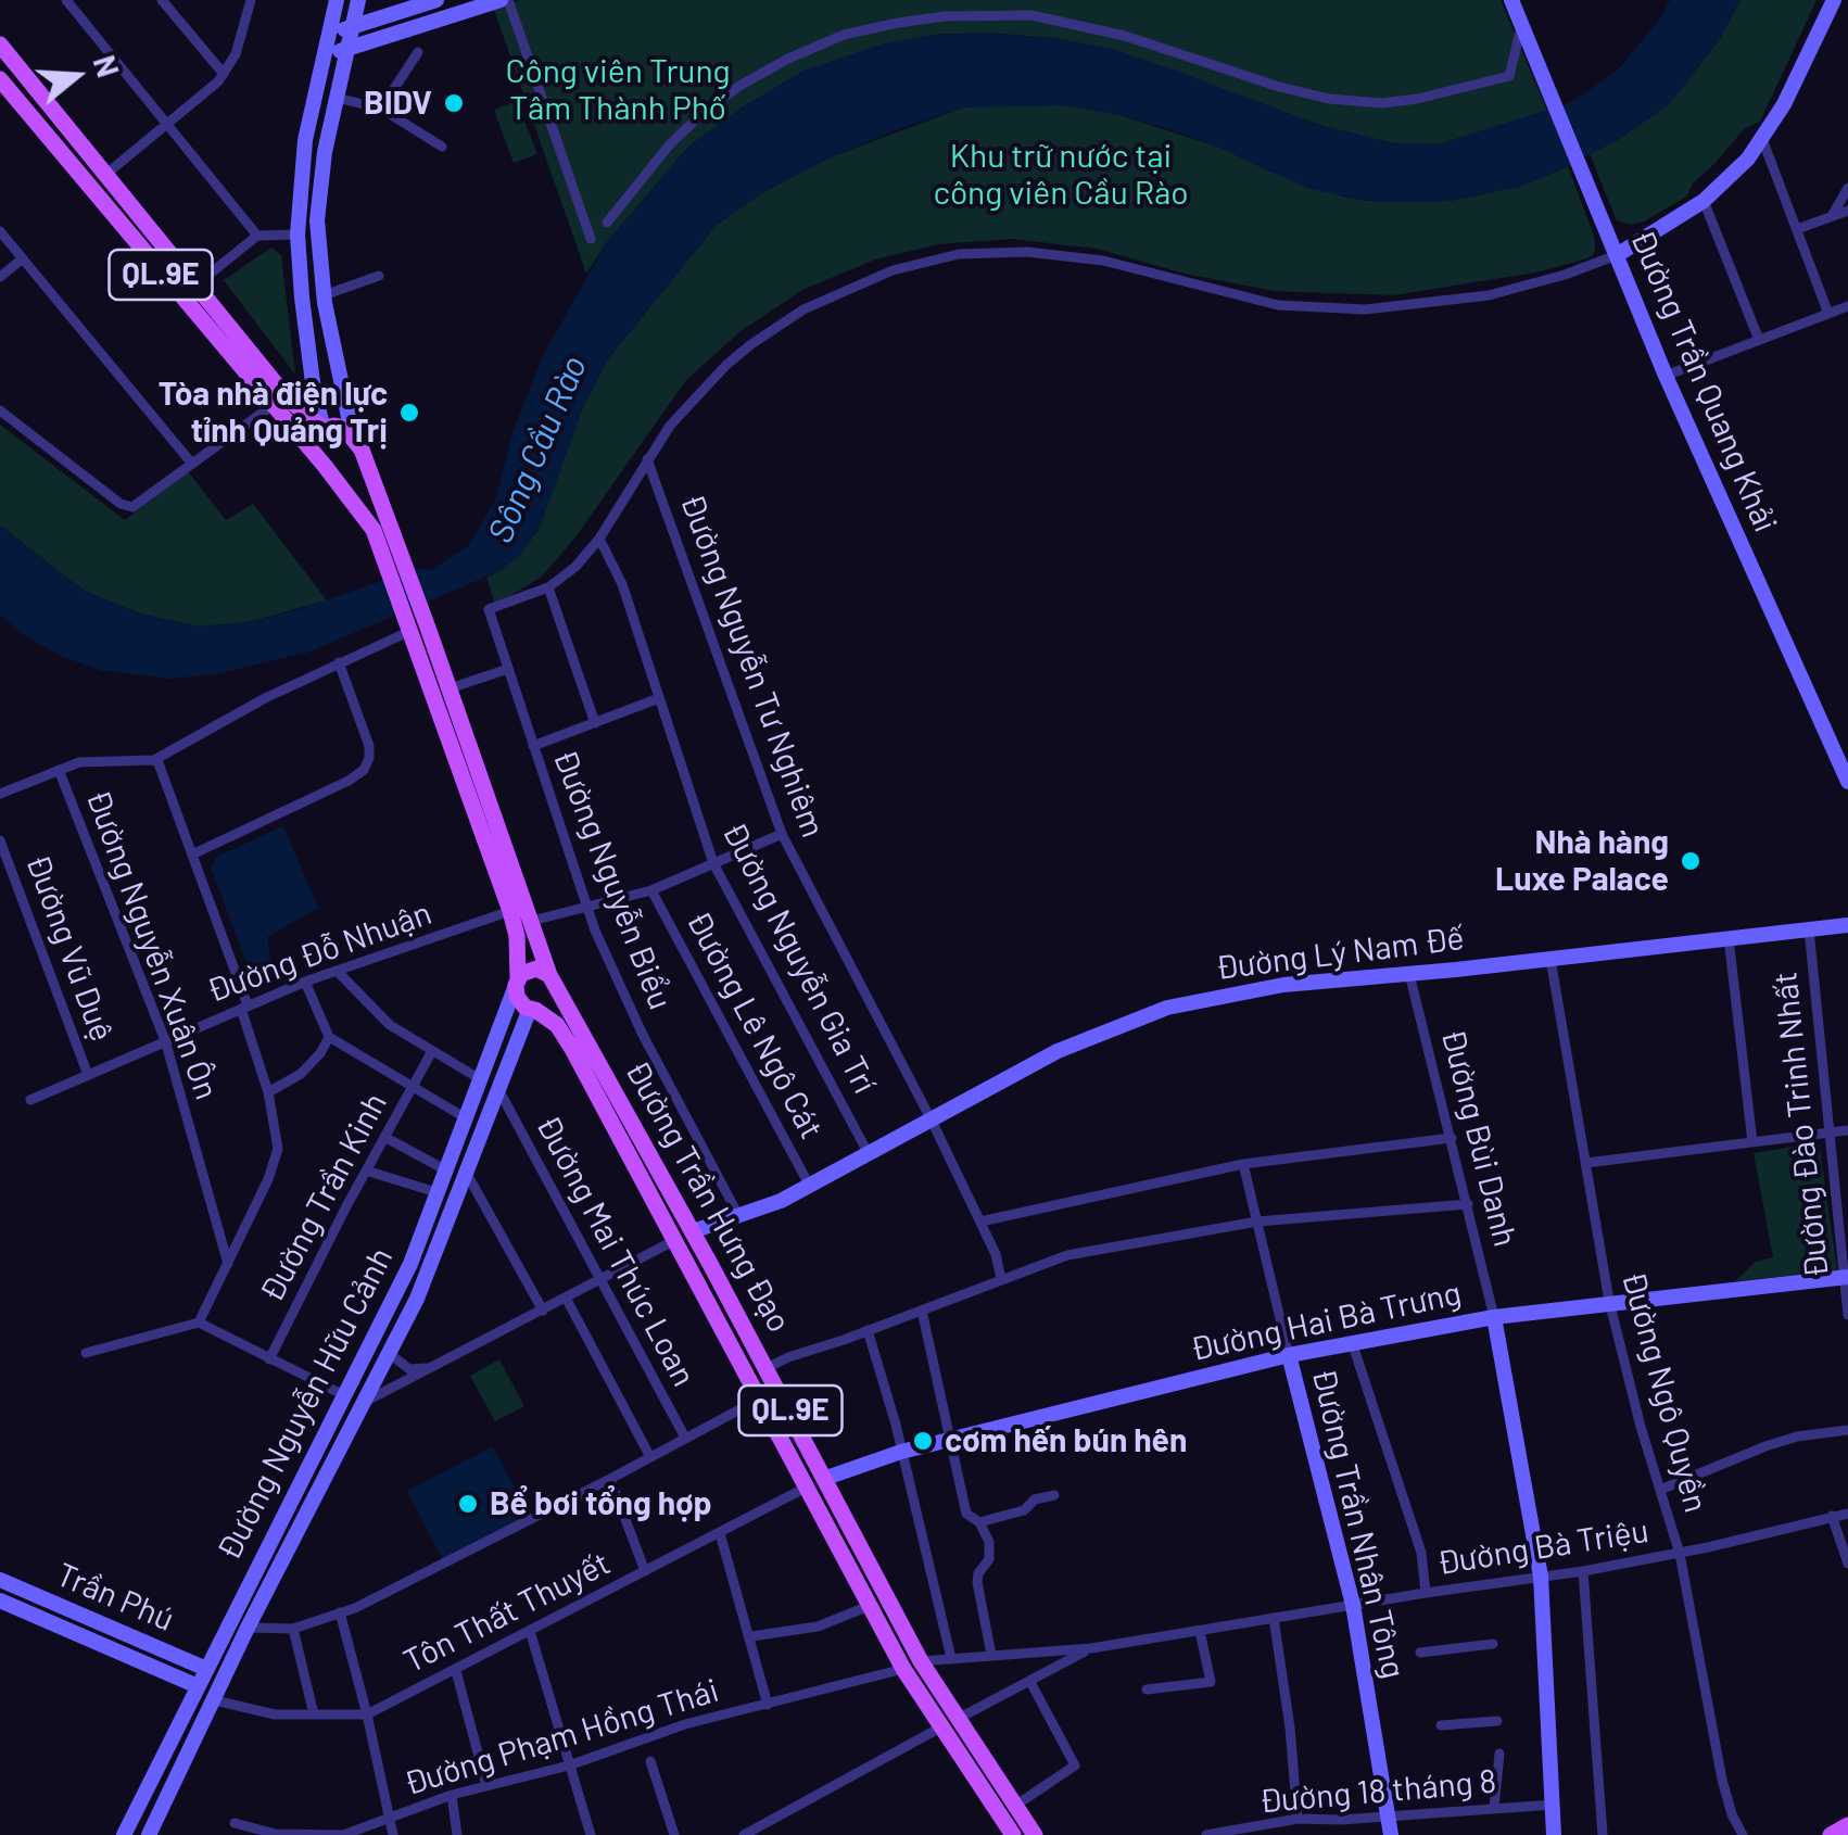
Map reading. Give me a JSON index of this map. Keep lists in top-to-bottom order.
{
  "streets": {
    "main road": ["QL.9E", "Đường Trần Hưng Đạo"],
    "street": [
      "Đường Trần Quang Khải",
      "Đường Nguyễn Tư Nghiêm",
      "Đường Nguyễn Biểu",
      "Đường Nguyễn Xuân Ôn",
      "Đường Vũ Duệ",
      "Đường Đỗ Nhuận",
      "Đường Lý Nam Đế",
      "Đường Nguyễn Gia Trí",
      "Đường Lê Ngô Cát",
      "Đường Đào Trinh Nhất",
      "Đường Bùi Danh",
      "Đường Trần Kinh",
      "Đường Mai Thúc Loan",
      "Đường Hai Bà Trưng",
      "Đường Ngô Quyền",
      "Đường Nguyễn Hữu Cảnh",
      "Đường Trần Nhân Tông",
      "Đường Bà Triệu",
      "Trần Phú",
      "Tôn Thất Thuyết",
      "Đường Phạm Hồng Thái",
      "Đường 18 tháng 8"
    ]
  },
  "crossings": [
    ["Đường Nguyễn Tư Nghiêm", "Đường Lý Nam Đế"],
    ["Đường Nguyễn Biểu", "Đường Lý Nam Đế"],
    ["Đường Nguyễn Xuân Ôn", "Đường Đỗ Nhuận"],
    ["Đường Vũ Duệ", "Đường Đỗ Nhuận"],
    ["Đường Đỗ Nhuận", "Đường Trần Hưng Đạo"],
    ["Đường Lý Nam Đế", "Đường Nguyễn Gia Trí"],
    ["Đường Lý Nam Đế", "Đường Lê Ngô Cát"],
    ["Đường Lý Nam Đế", "Đường Đào Trinh Nhất"],
    ["Đường Lý Nam Đế", "Đường Bùi Danh"],
    ["Đường Lý Nam Đế", "Đường Trần Hưng Đạo"],
    ["Đường Lý Nam Đế", "Đường Ngô Quyền"],
    ["Đường Đào Trinh Nhất", "Đường Hai Bà Trưng"],
    ["Đường Bùi Danh", "Đường Hai Bà Trưng"],
    ["Đường Trần Hưng Đạo", "Đường Hai Bà Trưng"],
    ["Đường Trần Hưng Đạo", "Đường Nguyễn Hữu Cảnh"],
    ["Đường Trần Hưng Đạo", "Đường Bà Triệu"],
    ["Đường Trần Hưng Đạo", "Tôn Thất Thuyết"],
    ["Đường Trần Hưng Đạo", "Đường Phạm Hồng Thái"],
    ["Đường Mai Thúc Loan", "Đường Nguyễn Hữu Cảnh"],
    ["Đường Hai Bà Trưng", "Đường Ngô Quyền"],
    ["Đường Hai Bà Trưng", "Đường Trần Nhân Tông"],
    ["Đường Ngô Quyền", "Đường Bà Triệu"],
    ["Đường Nguyễn Hữu Cảnh", "Trần Phú"],
    ["Đường Nguyễn Hữu Cảnh", "Tôn Thất Thuyết"],
    ["Đường Trần Nhân Tông", "Đường Bà Triệu"],
    ["Đường Trần Nhân Tông", "Đường 18 tháng 8"],
    ["Trần Phú", "Tôn Thất Thuyết"]
  ],
  "water": ["Sông Cầu Rào"],
  "parks": ["Công viên Trung Tâm Thành Phố", "Khu trữ nước tại công viên Cầu Rào"],
  "places": [
    "BIDV",
    "Tòa nhà điện lực tỉnh Quảng Trị",
    "Nhà hàng Luxe Palace",
    "cơm hến bún hên",
    "Bể bơi tổng hợp"
  ],
  "north": "right"
}
